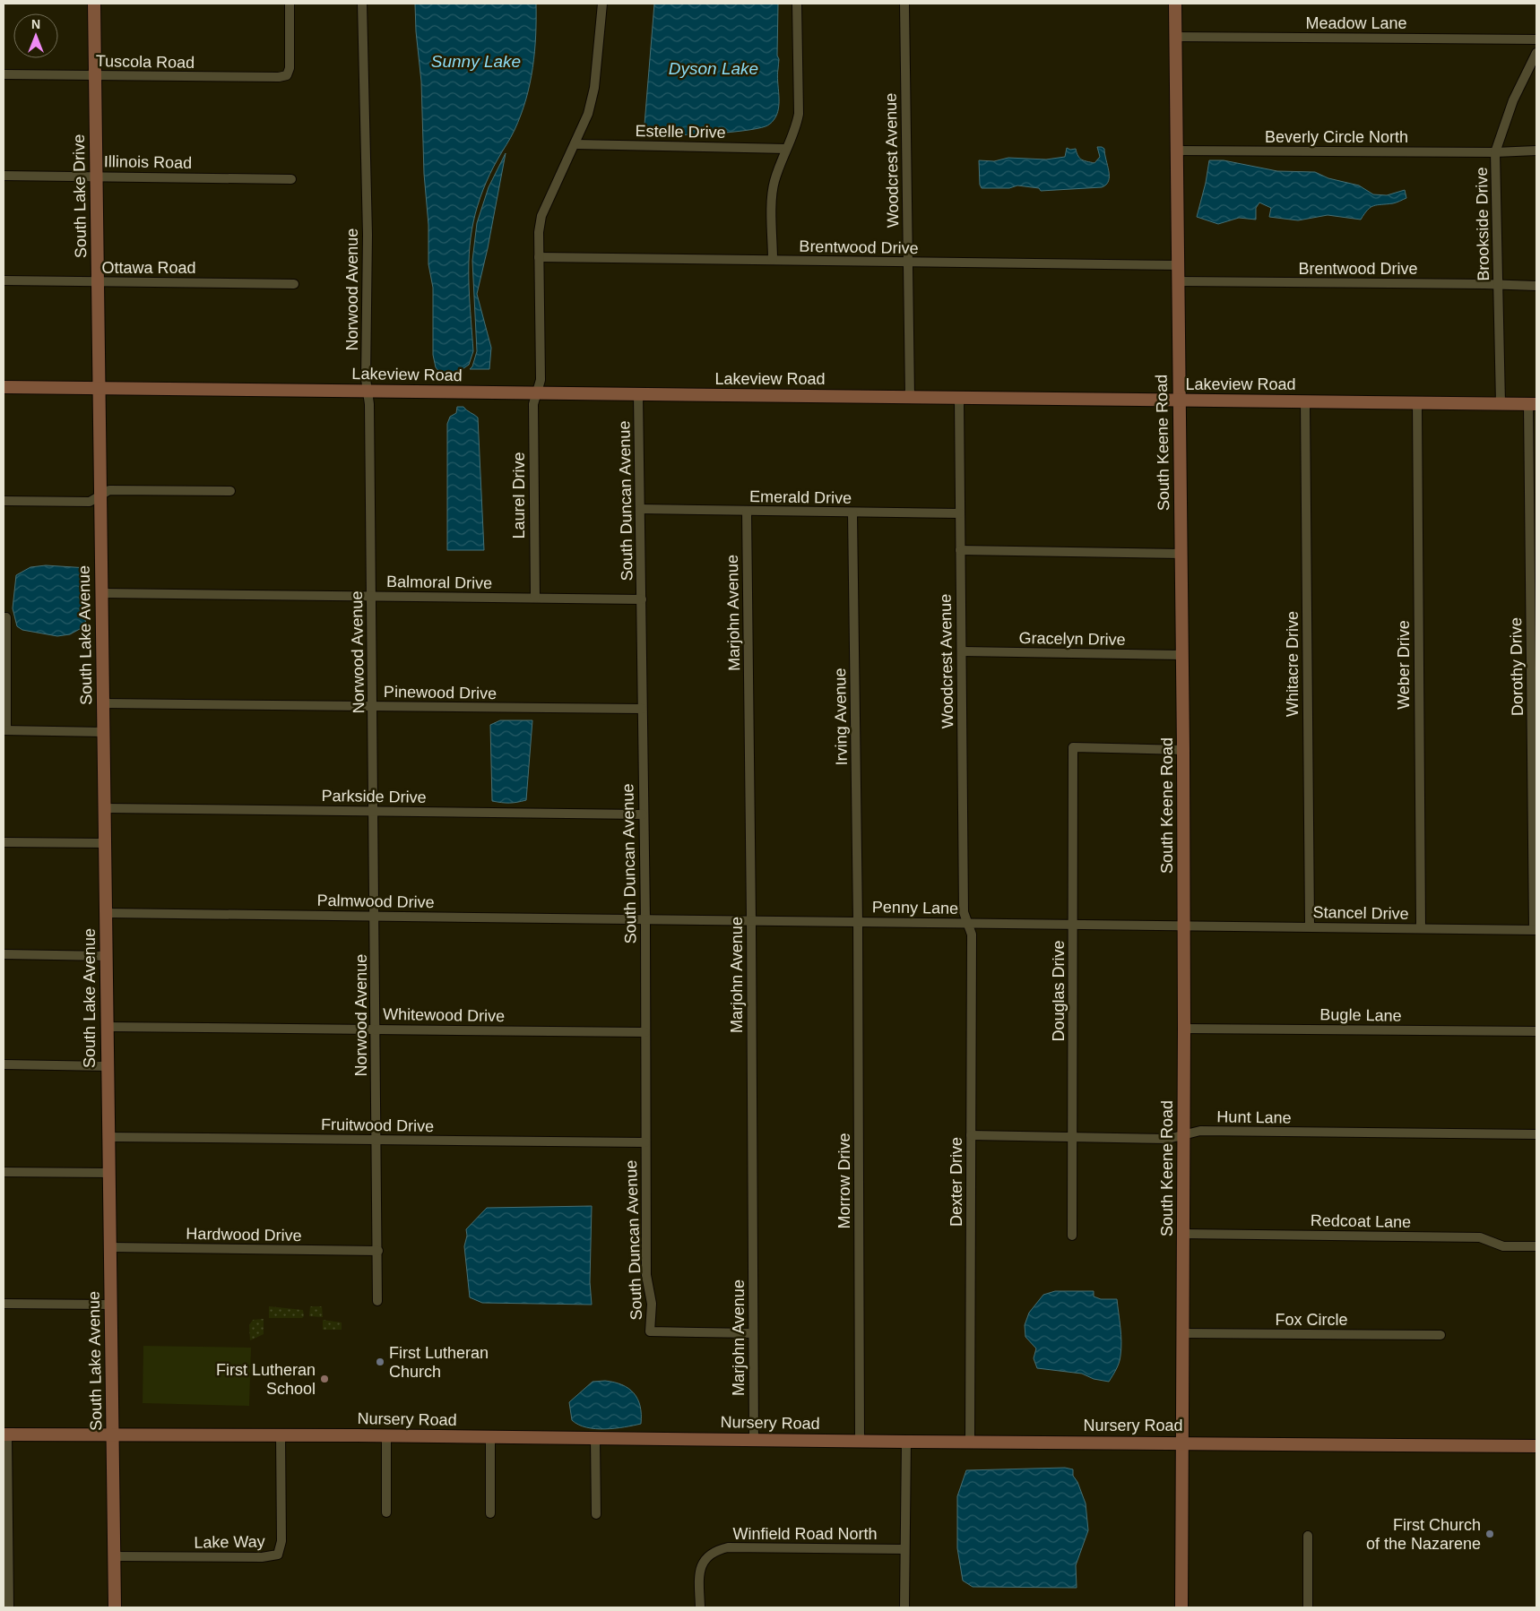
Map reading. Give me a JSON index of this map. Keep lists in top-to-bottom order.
{
  "streets": {
    "street": [
      "Meadow Lane",
      "Tuscola Road",
      "Estelle Drive",
      "Beverly Circle North",
      "Woodcrest Avenue",
      "Illinois Road",
      "South Lake Drive",
      "Brookside Drive",
      "Brentwood Drive",
      "Ottawa Road",
      "Norwood Avenue",
      "Lakeview Road",
      "South Keene Road",
      "Laurel Drive",
      "Emerald Drive",
      "South Duncan Avenue",
      "Balmoral Drive",
      "Marjohn Avenue",
      "South Lake Avenue",
      "Gracelyn Drive",
      "Whitacre Drive",
      "Weber Drive",
      "Dorothy Drive",
      "Pinewood Drive",
      "Irving Avenue",
      "Parkside Drive",
      "Palmwood Drive",
      "Penny Lane",
      "Stancel Drive",
      "Douglas Drive",
      "Whitewood Drive",
      "Bugle Lane",
      "Hunt Lane",
      "Fruitwood Drive",
      "Morrow Drive",
      "Dexter Drive",
      "Redcoat Lane",
      "Hardwood Drive",
      "Fox Circle",
      "Nursery Road",
      "Winfield Road North",
      "Lake Way"
    ]
  },
  "crossings": [
    ["Meadow Lane", "South Keene Road"],
    ["Tuscola Road", "South Lake Drive"],
    ["Beverly Circle North", "Brookside Drive"],
    ["Beverly Circle North", "South Keene Road"],
    ["Woodcrest Avenue", "Brentwood Drive"],
    ["Woodcrest Avenue", "Lakeview Road"],
    ["Woodcrest Avenue", "Emerald Drive"],
    ["Woodcrest Avenue", "Gracelyn Drive"],
    ["Woodcrest Avenue", "Penny Lane"],
    ["Woodcrest Avenue", "Dexter Drive"],
    ["Illinois Road", "South Lake Drive"],
    ["South Lake Drive", "Ottawa Road"],
    ["South Lake Drive", "Lakeview Road"],
    ["South Lake Drive", "South Lake Avenue"],
    ["Brookside Drive", "Brentwood Drive"],
    ["Brookside Drive", "Lakeview Road"],
    ["Brentwood Drive", "South Keene Road"],
    ["Norwood Avenue", "Lakeview Road"],
    ["Norwood Avenue", "Balmoral Drive"],
    ["Norwood Avenue", "Pinewood Drive"],
    ["Norwood Avenue", "Parkside Drive"],
    ["Norwood Avenue", "Palmwood Drive"],
    ["Norwood Avenue", "Whitewood Drive"],
    ["Norwood Avenue", "Fruitwood Drive"],
    ["Norwood Avenue", "Hardwood Drive"],
    ["Lakeview Road", "South Keene Road"],
    ["Lakeview Road", "Laurel Drive"],
    ["Lakeview Road", "South Duncan Avenue"],
    ["Lakeview Road", "South Lake Avenue"],
    ["Lakeview Road", "Whitacre Drive"],
    ["Lakeview Road", "Weber Drive"],
    ["Lakeview Road", "Dorothy Drive"],
    ["South Keene Road", "Gracelyn Drive"],
    ["South Keene Road", "Penny Lane"],
    ["South Keene Road", "Stancel Drive"],
    ["South Keene Road", "Douglas Drive"],
    ["South Keene Road", "Bugle Lane"],
    ["South Keene Road", "Hunt Lane"],
    ["South Keene Road", "Redcoat Lane"],
    ["South Keene Road", "Fox Circle"],
    ["South Keene Road", "Nursery Road"],
    ["Laurel Drive", "Balmoral Drive"],
    ["Emerald Drive", "South Duncan Avenue"],
    ["Emerald Drive", "Marjohn Avenue"],
    ["Emerald Drive", "Irving Avenue"],
    ["South Duncan Avenue", "Balmoral Drive"],
    ["South Duncan Avenue", "Marjohn Avenue"],
    ["South Duncan Avenue", "Pinewood Drive"],
    ["South Duncan Avenue", "Parkside Drive"],
    ["South Duncan Avenue", "Palmwood Drive"],
    ["South Duncan Avenue", "Penny Lane"],
    ["South Duncan Avenue", "Whitewood Drive"],
    ["South Duncan Avenue", "Fruitwood Drive"],
    ["Balmoral Drive", "South Lake Avenue"],
    ["Marjohn Avenue", "Penny Lane"],
    ["Marjohn Avenue", "Nursery Road"],
    ["South Lake Avenue", "Pinewood Drive"],
    ["South Lake Avenue", "Parkside Drive"],
    ["South Lake Avenue", "Palmwood Drive"],
    ["South Lake Avenue", "Whitewood Drive"],
    ["South Lake Avenue", "Fruitwood Drive"],
    ["South Lake Avenue", "Hardwood Drive"],
    ["South Lake Avenue", "Nursery Road"],
    ["South Lake Avenue", "Lake Way"],
    ["Whitacre Drive", "Stancel Drive"],
    ["Weber Drive", "Stancel Drive"],
    ["Dorothy Drive", "Stancel Drive"],
    ["Irving Avenue", "Penny Lane"],
    ["Irving Avenue", "Morrow Drive"],
    ["Palmwood Drive", "Penny Lane"],
    ["Penny Lane", "Stancel Drive"],
    ["Penny Lane", "Douglas Drive"],
    ["Penny Lane", "Morrow Drive"],
    ["Penny Lane", "Dexter Drive"],
    ["Douglas Drive", "Hunt Lane"],
    ["Hunt Lane", "Dexter Drive"],
    ["Morrow Drive", "Nursery Road"],
    ["Dexter Drive", "Nursery Road"],
    ["Nursery Road", "Lake Way"]
  ],
  "water": ["Sunny Lake", "Dyson Lake"],
  "places": ["First Lutheran Church", "First Lutheran School", "First Church of the Nazarene"],
  "north": "top"
}
